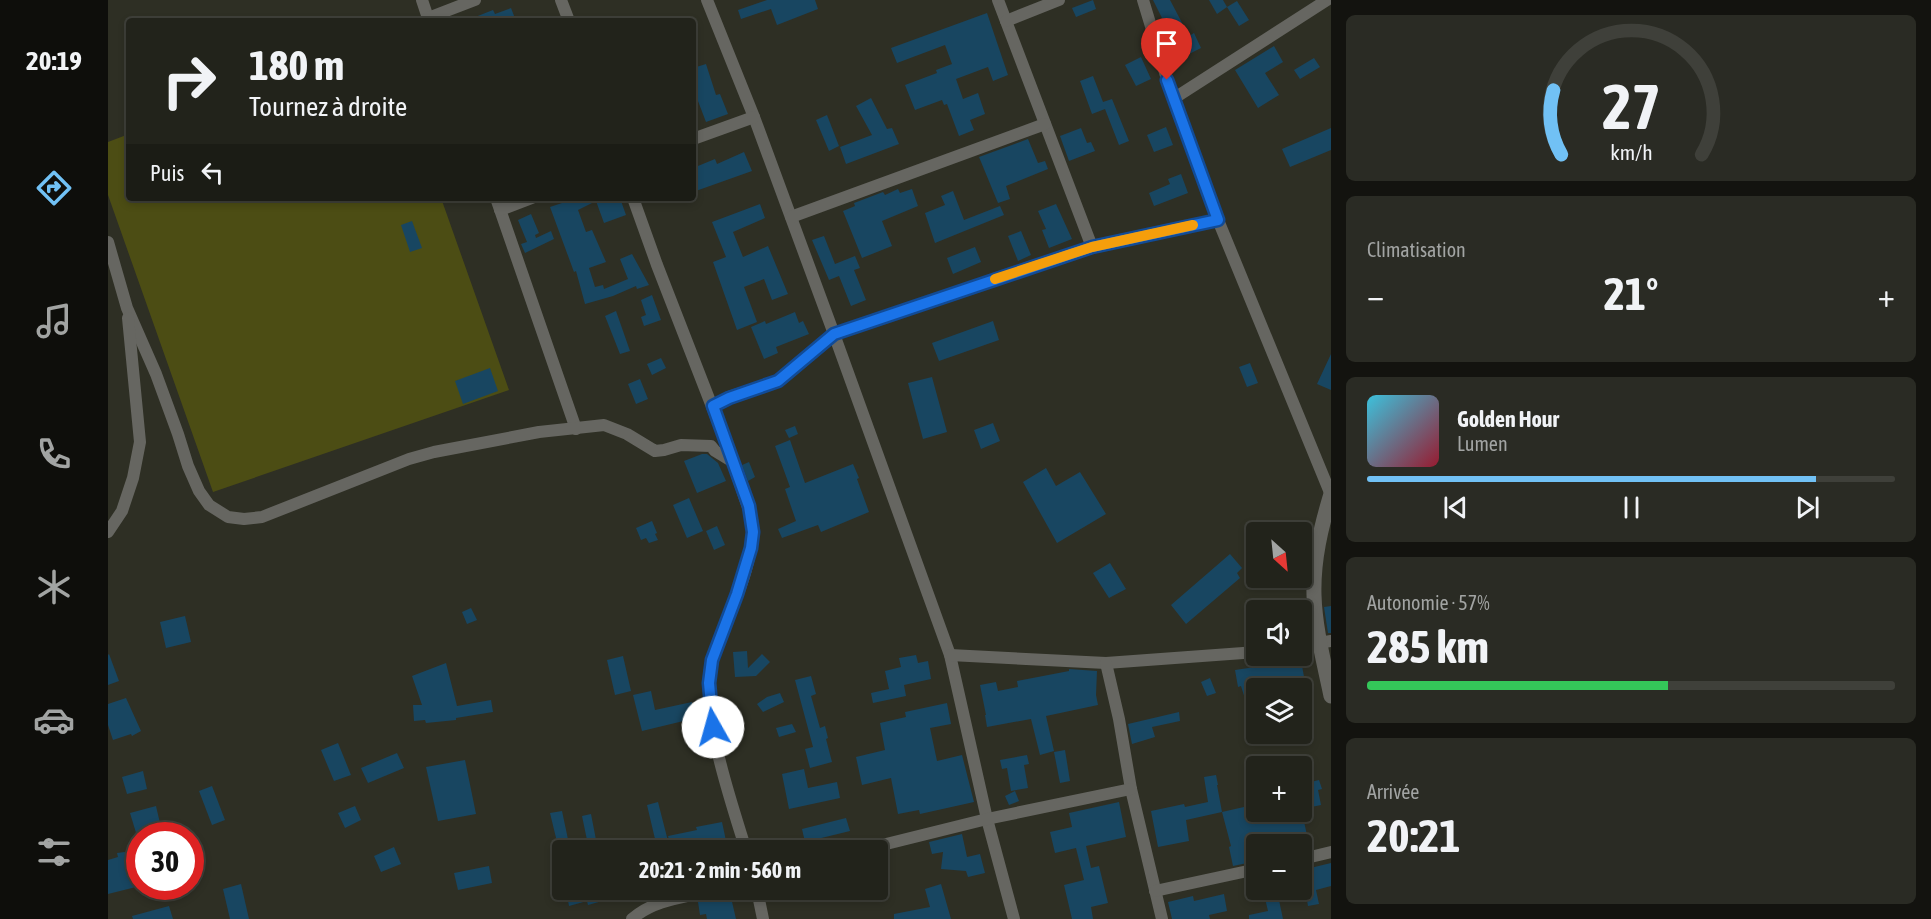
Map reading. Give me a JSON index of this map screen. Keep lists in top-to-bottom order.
{
  "north": "bottom right",
  "page": {
    "tabs": "20:19",
    "turn": ["180 m", "Tournez à droite"],
    "then": "Puis",
    "tile": [
      "Climatisation",
      ["Autonomie · 57%", "285 km"],
      ["Arrivée", "20:21"]
    ],
    "heat": ["−", "21°", "+"],
    "song": ["Golden Hour", "Lumen"],
    "map_buttons": ["+", "−"],
    "limit": "30",
    "trip": "20:21 · 2 min · 560 m",
    "gauge": ["27", "km/h"]
  }
}
